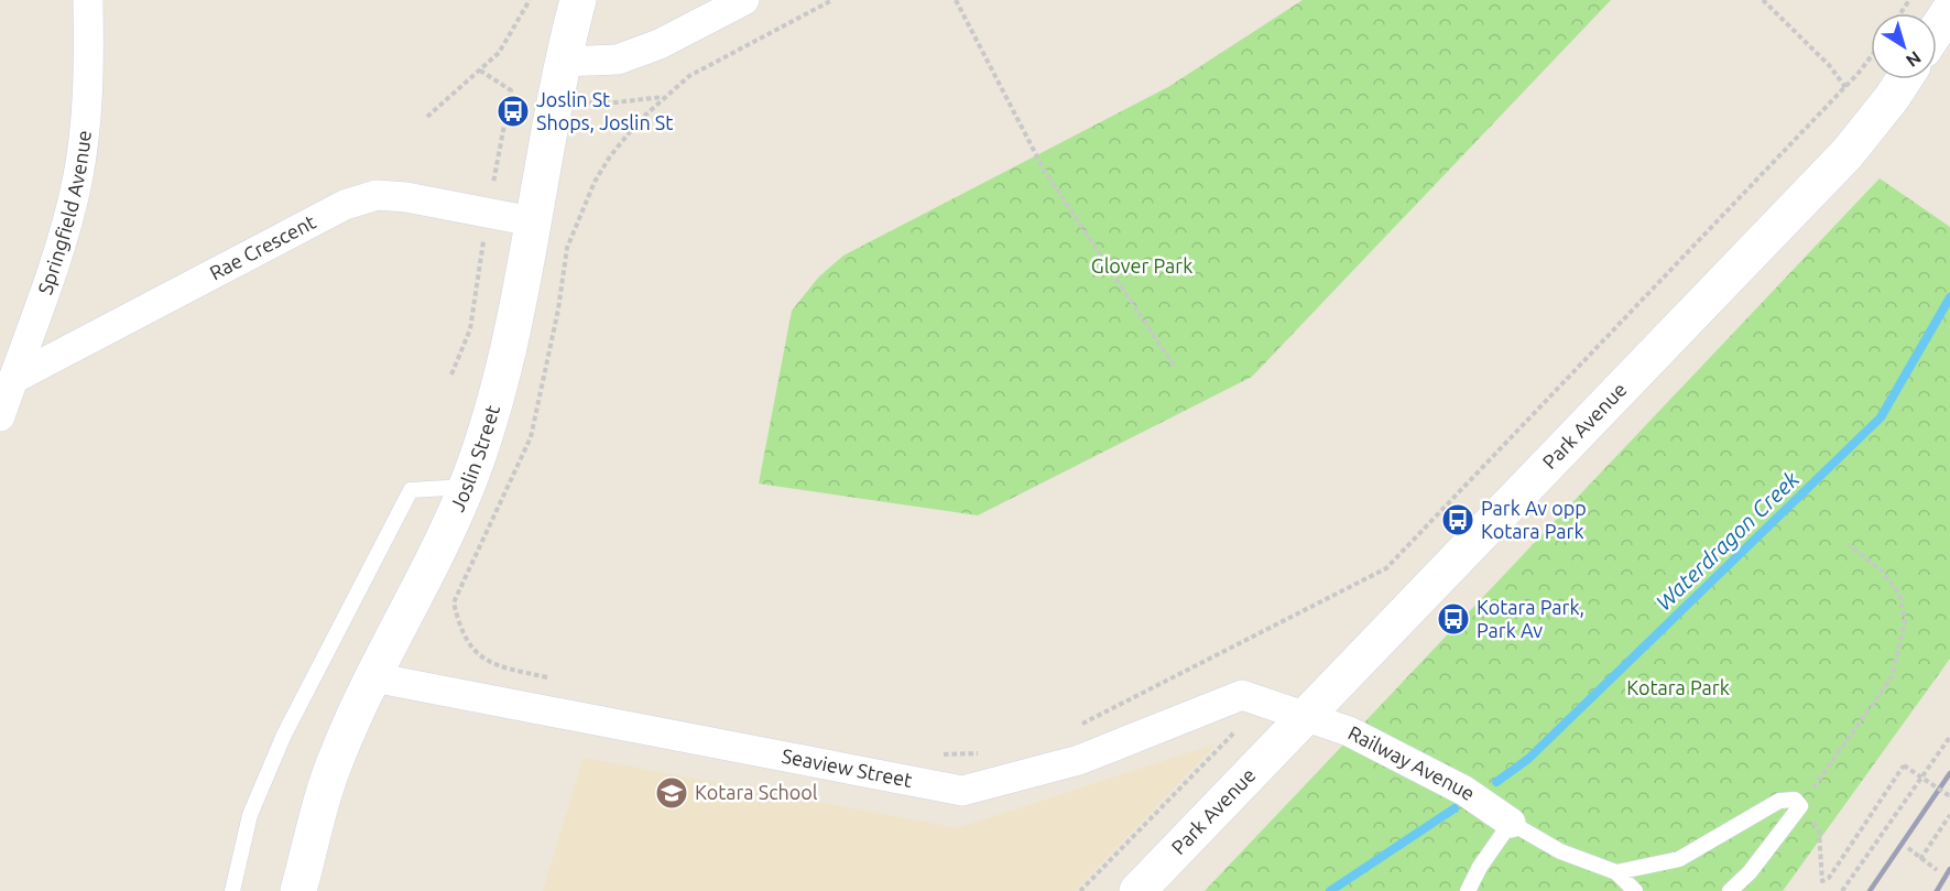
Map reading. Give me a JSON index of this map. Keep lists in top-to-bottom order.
{
  "streets": {
    "main road": ["Park Avenue", "Joslin Street"],
    "street": [
      "Springfield Avenue",
      "Rae Crescent",
      "Railway Avenue",
      "Seaview Street"
    ]
  },
  "crossings": [
    ["Springfield Avenue", "Rae Crescent"],
    ["Rae Crescent", "Joslin Street"],
    ["Park Avenue", "Railway Avenue"],
    ["Joslin Street", "Seaview Street"]
  ],
  "water": ["Waterdragon Creek"],
  "parks": ["Glover Park", "Kotara Park"],
  "places": {
    "bus stop": ["Joslin St Shops, Joslin St", "Park Av opp Kotara Park", "Kotara Park, Park Av"],
    "school or university": ["Kotara School"]
  },
  "north": "bottom right"
}
